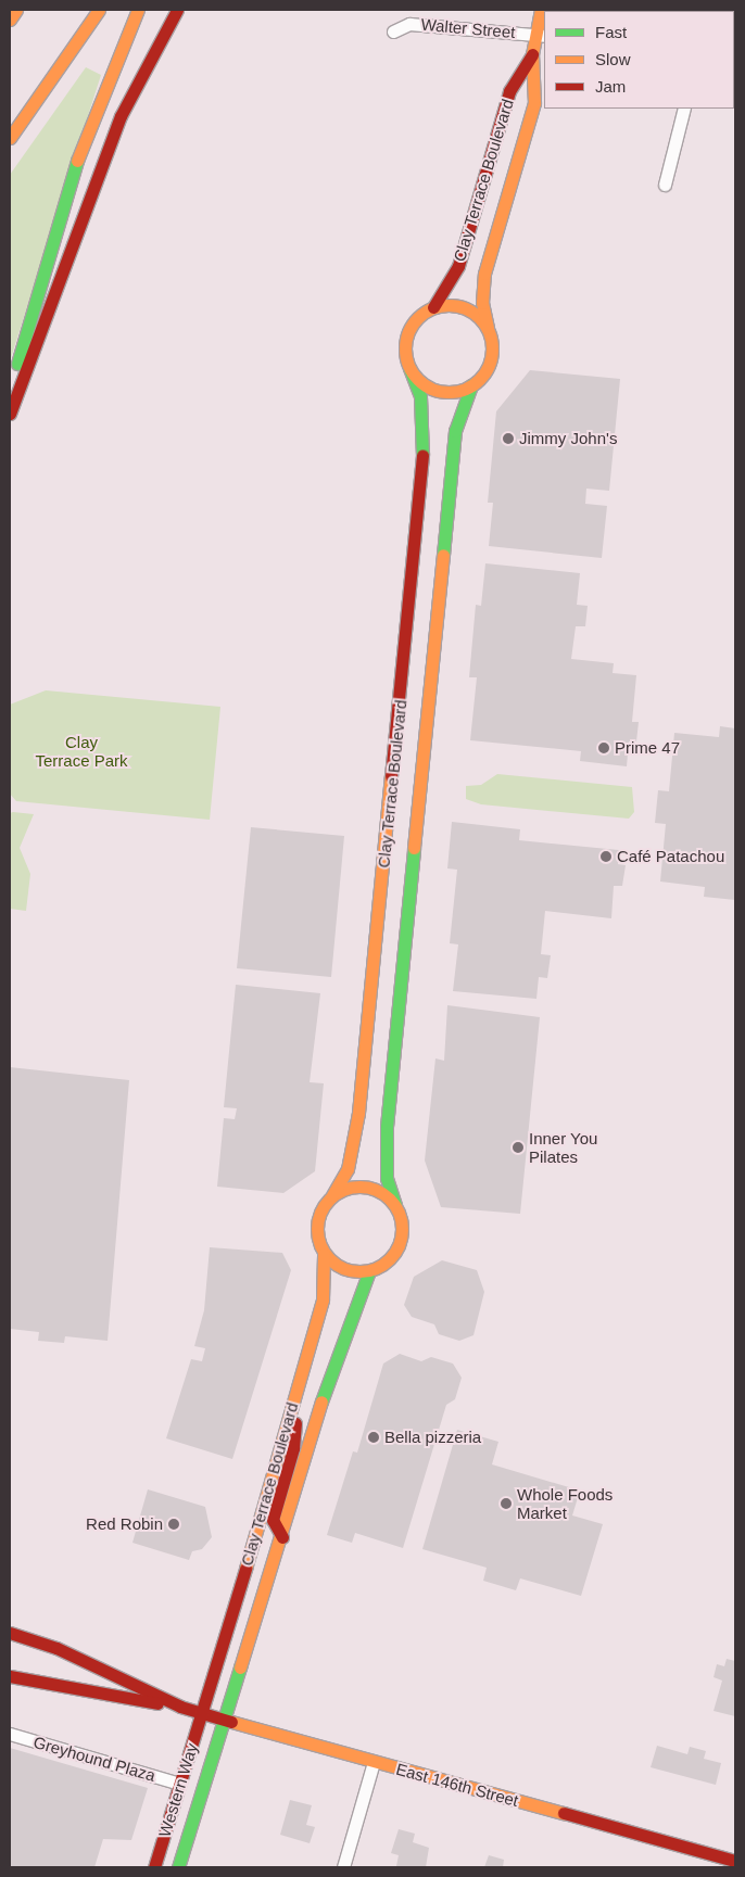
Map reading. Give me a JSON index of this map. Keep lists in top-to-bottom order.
{
  "streets": {
    "main road": ["Clay Terrace Boulevard", "East 146th Street", "Western Way"],
    "street": ["Walter Street", "Greyhound Plaza"]
  },
  "crossings": [
    ["Walter Street", "Clay Terrace Boulevard"],
    ["Clay Terrace Boulevard", "East 146th Street"],
    ["Clay Terrace Boulevard", "Western Way"],
    ["Greyhound Plaza", "Western Way"],
    ["East 146th Street", "Western Way"]
  ],
  "parks": ["Clay Terrace Park"],
  "places": [
    "Jimmy John's",
    "Prime 47",
    "Café Patachou",
    "Inner You Pilates",
    "Bella pizzeria",
    "Whole Foods Market",
    "Red Robin"
  ],
  "legend": ["Fast", "Slow", "Jam"]
}
